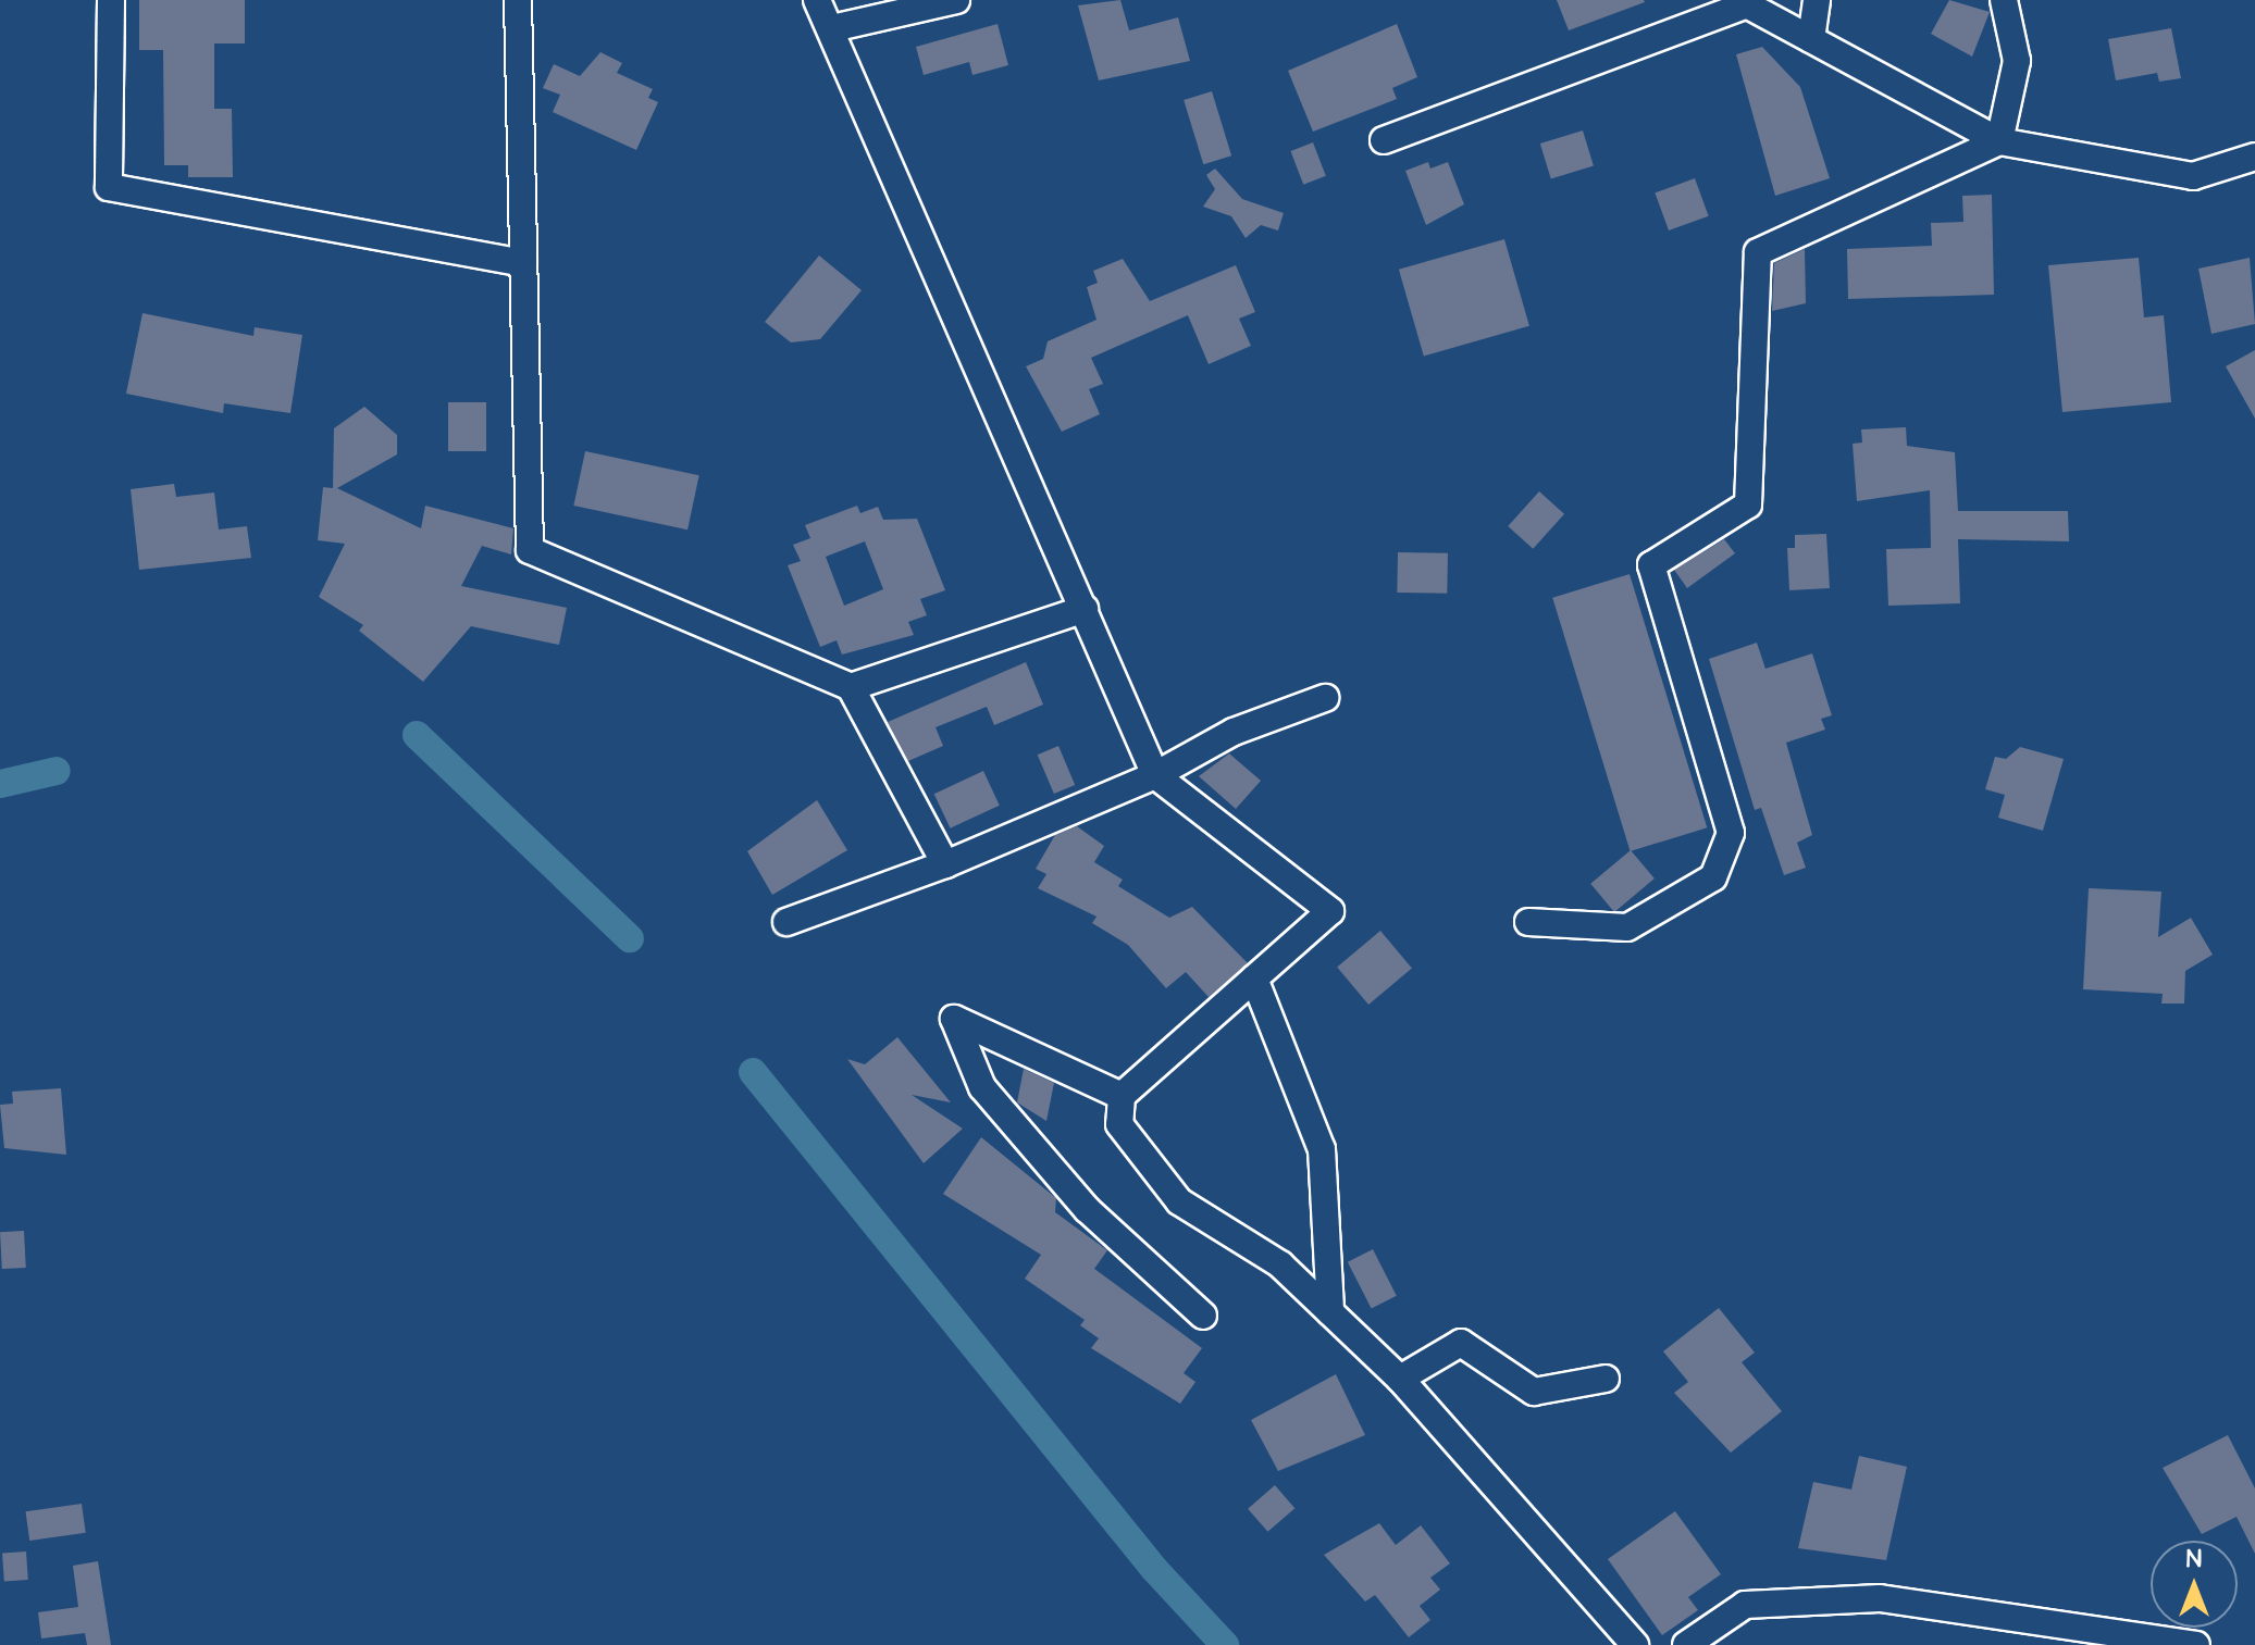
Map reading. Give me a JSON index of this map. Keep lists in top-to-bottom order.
{
  "north": "top"
}
